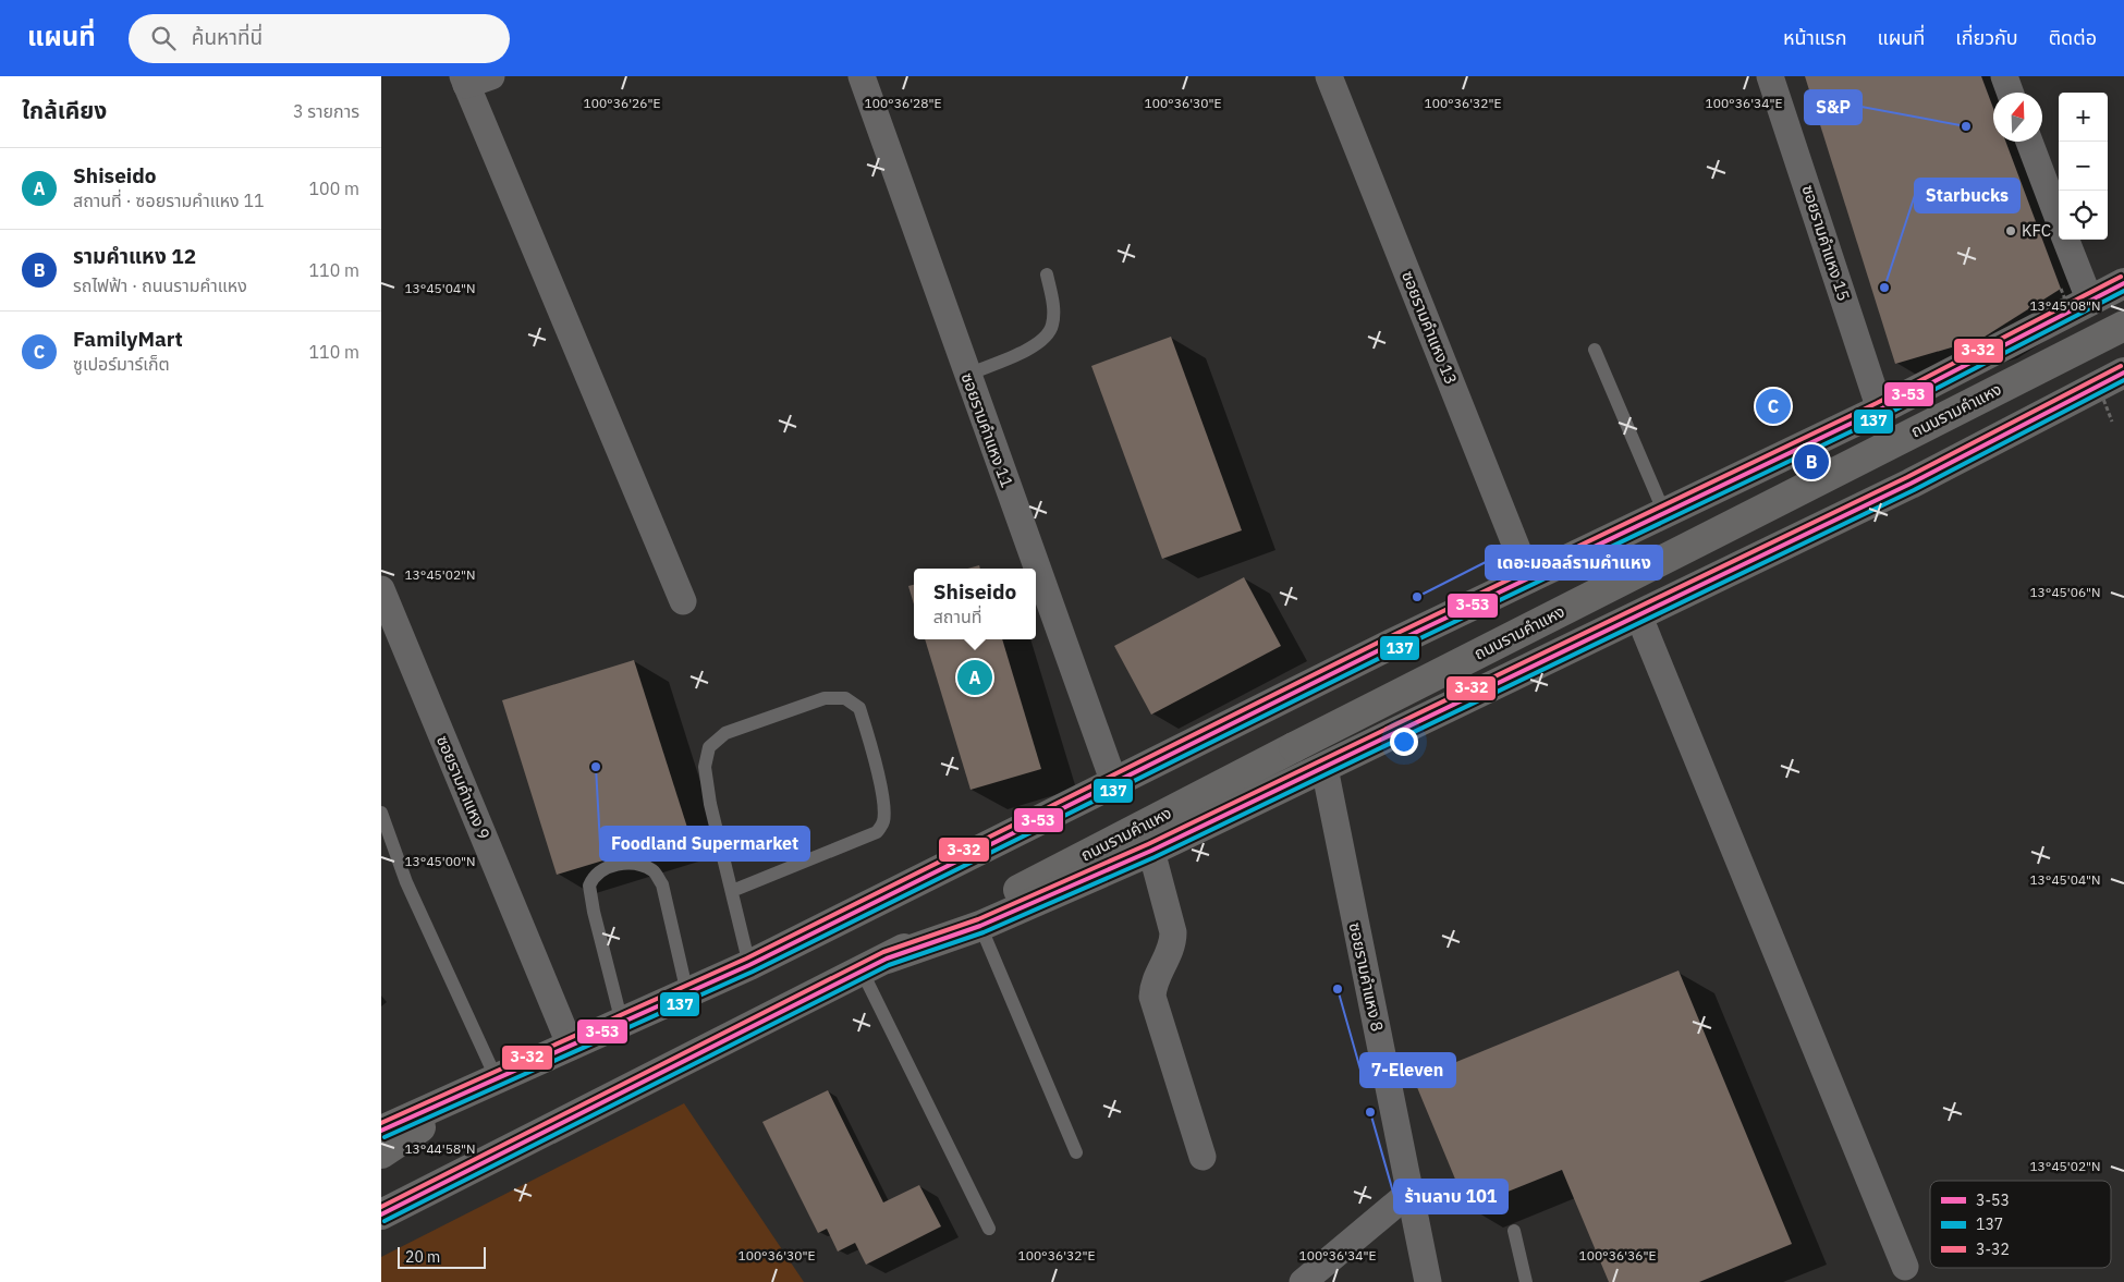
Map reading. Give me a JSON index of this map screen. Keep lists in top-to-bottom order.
{
  "streets": {
    "main road": ["ถนนรามคำแหง"],
    "street": [
      "ซอยรามคำแหง 15",
      "ซอยรามคำแหง 13",
      "ซอยรามคำแหง 11",
      "ซอยรามคำแหง 9",
      "ซอยรามคำแหง 8"
    ]
  },
  "crossings": [
    ["ถนนรามคำแหง", "ซอยรามคำแหง 8"]
  ],
  "places": [
    "S&P",
    "KFC",
    "Starbucks",
    "เดอะมอลล์รามคำแหง",
    "Foodland Supermarket",
    "7-Eleven",
    "ร้านลาบ 101"
  ],
  "lines": ["transit line 3-32", "transit line 3-53", "transit line 137"],
  "legend": ["3-53", "137", "3-32"],
  "scale_bar": "20 m",
  "north": "top",
  "page": {
    "header": "แผนที่",
    "search": "ค้นหาที่นี่",
    "nav": [
      "หน้าแรก",
      "แผนที่",
      "เกี่ยวกับ",
      "ติดต่อ"
    ],
    "heading": ["ใกล้เคียง", "3 รายการ"],
    "map_buttons": ["+", "−"],
    "list": [
      {
        "mark": "A",
        "name": "Shiseido",
        "note": "สถานที่ · ซอยรามคำแหง 11",
        "value": "100 m"
      },
      {
        "mark": "B",
        "name": "รามคำแหง 12",
        "note": "รถไฟฟ้า · ถนนรามคำแหง",
        "value": "110 m"
      },
      {
        "mark": "C",
        "name": "FamilyMart",
        "note": "ซูเปอร์มาร์เก็ต",
        "value": "110 m"
      }
    ],
    "pins": ["C", "B", "A"],
    "popup": ["Shiseido", "สถานที่"],
    "scale": "20 m"
  },
  "coordinates": [
    "100°36'26\"E",
    "100°36'34\"E",
    "100°36'28\"E",
    "100°36'30\"E",
    "100°36'32\"E",
    "13°45'04\"N",
    "13°45'08\"N",
    "13°45'02\"N",
    "13°45'06\"N",
    "13°45'00\"N",
    "13°44'58\"N",
    "100°36'36\"E"
  ]
}
